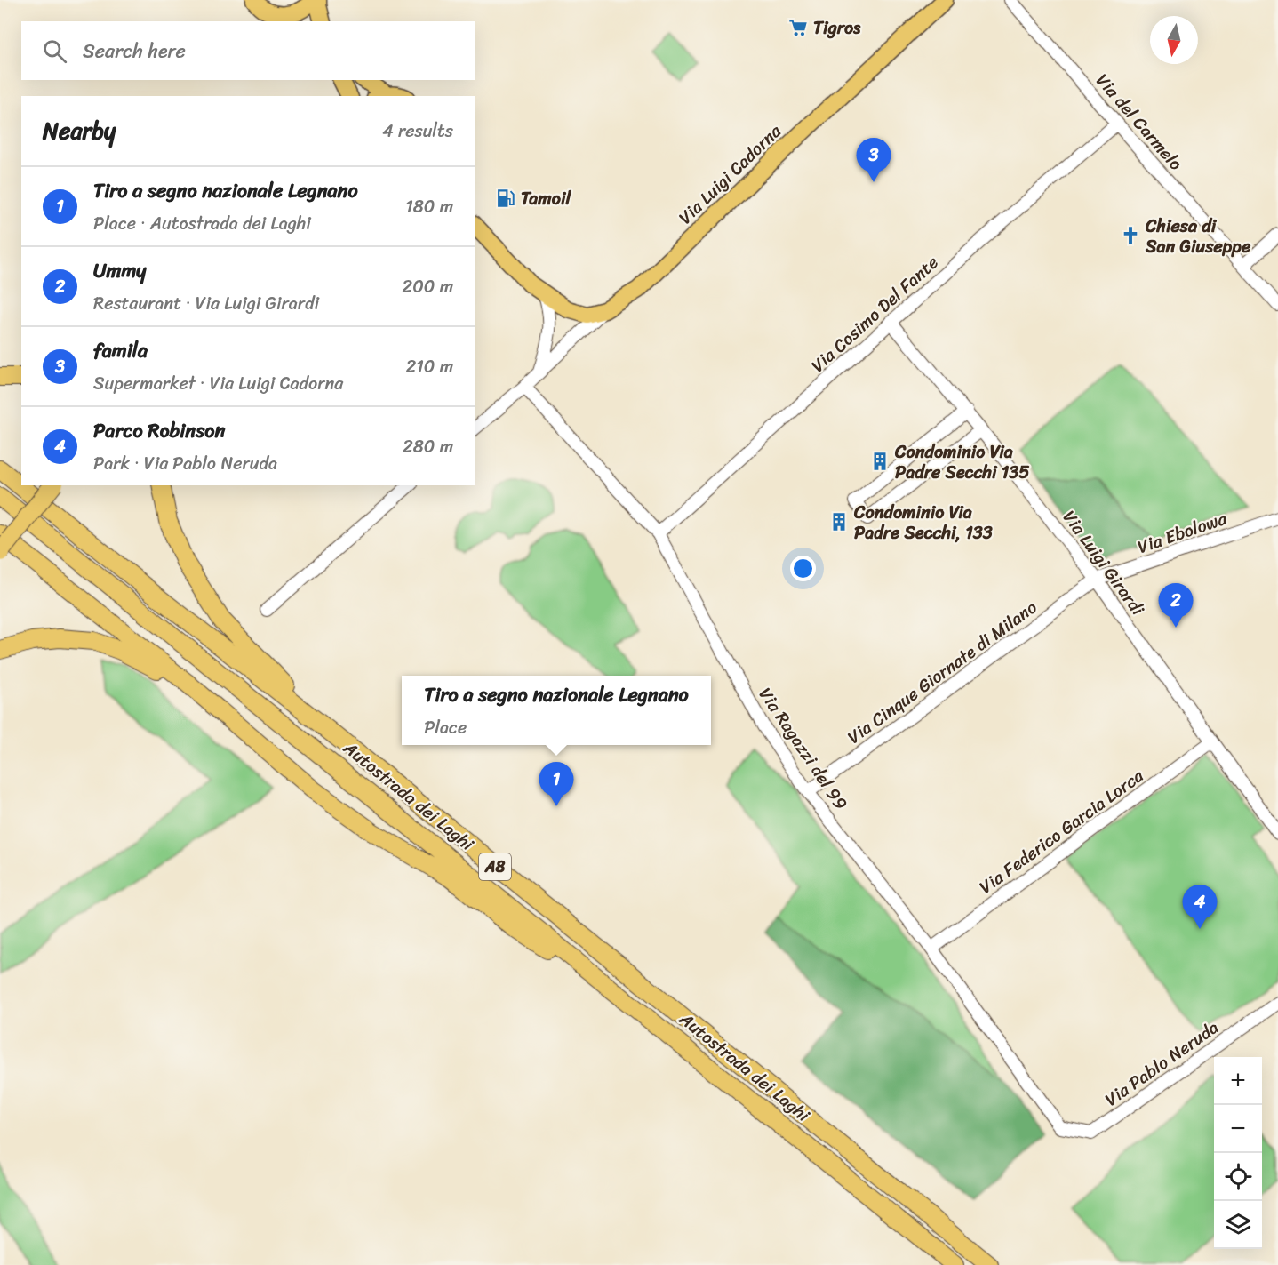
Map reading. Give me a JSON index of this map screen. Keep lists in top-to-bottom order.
{
  "streets": {
    "highway": ["Autostrada dei Laghi", "A8"],
    "main road": ["Via Luigi Cadorna"],
    "street": [
      "Via del Carmelo",
      "Via Cosimo Del Fante",
      "Via Ebolowa",
      "Via Luigi Girardi",
      "Via Cinque Giornate di Milano",
      "Via Ragazzi del 99",
      "Via Federico Garcia Lorca",
      "Via Pablo Neruda"
    ]
  },
  "crossings": [
    ["Via del Carmelo", "Via Cosimo Del Fante"],
    ["Via Luigi Cadorna", "Via Ragazzi del 99"],
    ["Via Cosimo Del Fante", "Via Luigi Girardi"],
    ["Via Cosimo Del Fante", "Via Ragazzi del 99"],
    ["Via Ebolowa", "Via Luigi Girardi"],
    ["Via Ebolowa", "Via Cinque Giornate di Milano"],
    ["Via Luigi Girardi", "Via Cinque Giornate di Milano"],
    ["Via Luigi Girardi", "Via Federico Garcia Lorca"],
    ["Via Cinque Giornate di Milano", "Via Ragazzi del 99"],
    ["Via Ragazzi del 99", "Via Federico Garcia Lorca"],
    ["Via Ragazzi del 99", "Via Pablo Neruda"]
  ],
  "places": {
    "supermarket": ["Tigros"],
    "fuel station": ["Tamoil"],
    "church": ["Chiesa di San Giuseppe"],
    "building": ["Condominio Via Padre Secchi 135", "Condominio Via Padre Secchi, 133"]
  },
  "north": "bottom",
  "page": {
    "search": "Search here",
    "heading": ["Nearby", "4 results"],
    "pins": [
      "3",
      "2",
      "1",
      "4"
    ],
    "list": [
      {
        "mark": "1",
        "name": "Tiro a segno nazionale Legnano",
        "note": "Place · Autostrada dei Laghi",
        "value": "180 m"
      },
      {
        "mark": "2",
        "name": "Ummy",
        "note": "Restaurant · Via Luigi Girardi",
        "value": "200 m"
      },
      {
        "mark": "3",
        "name": "famila",
        "note": "Supermarket · Via Luigi Cadorna",
        "value": "210 m"
      },
      {
        "mark": "4",
        "name": "Parco Robinson",
        "note": "Park · Via Pablo Neruda",
        "value": "280 m"
      }
    ],
    "popup": ["Tiro a segno nazionale Legnano", "Place"],
    "map_buttons": ["+", "−"]
  }
}
